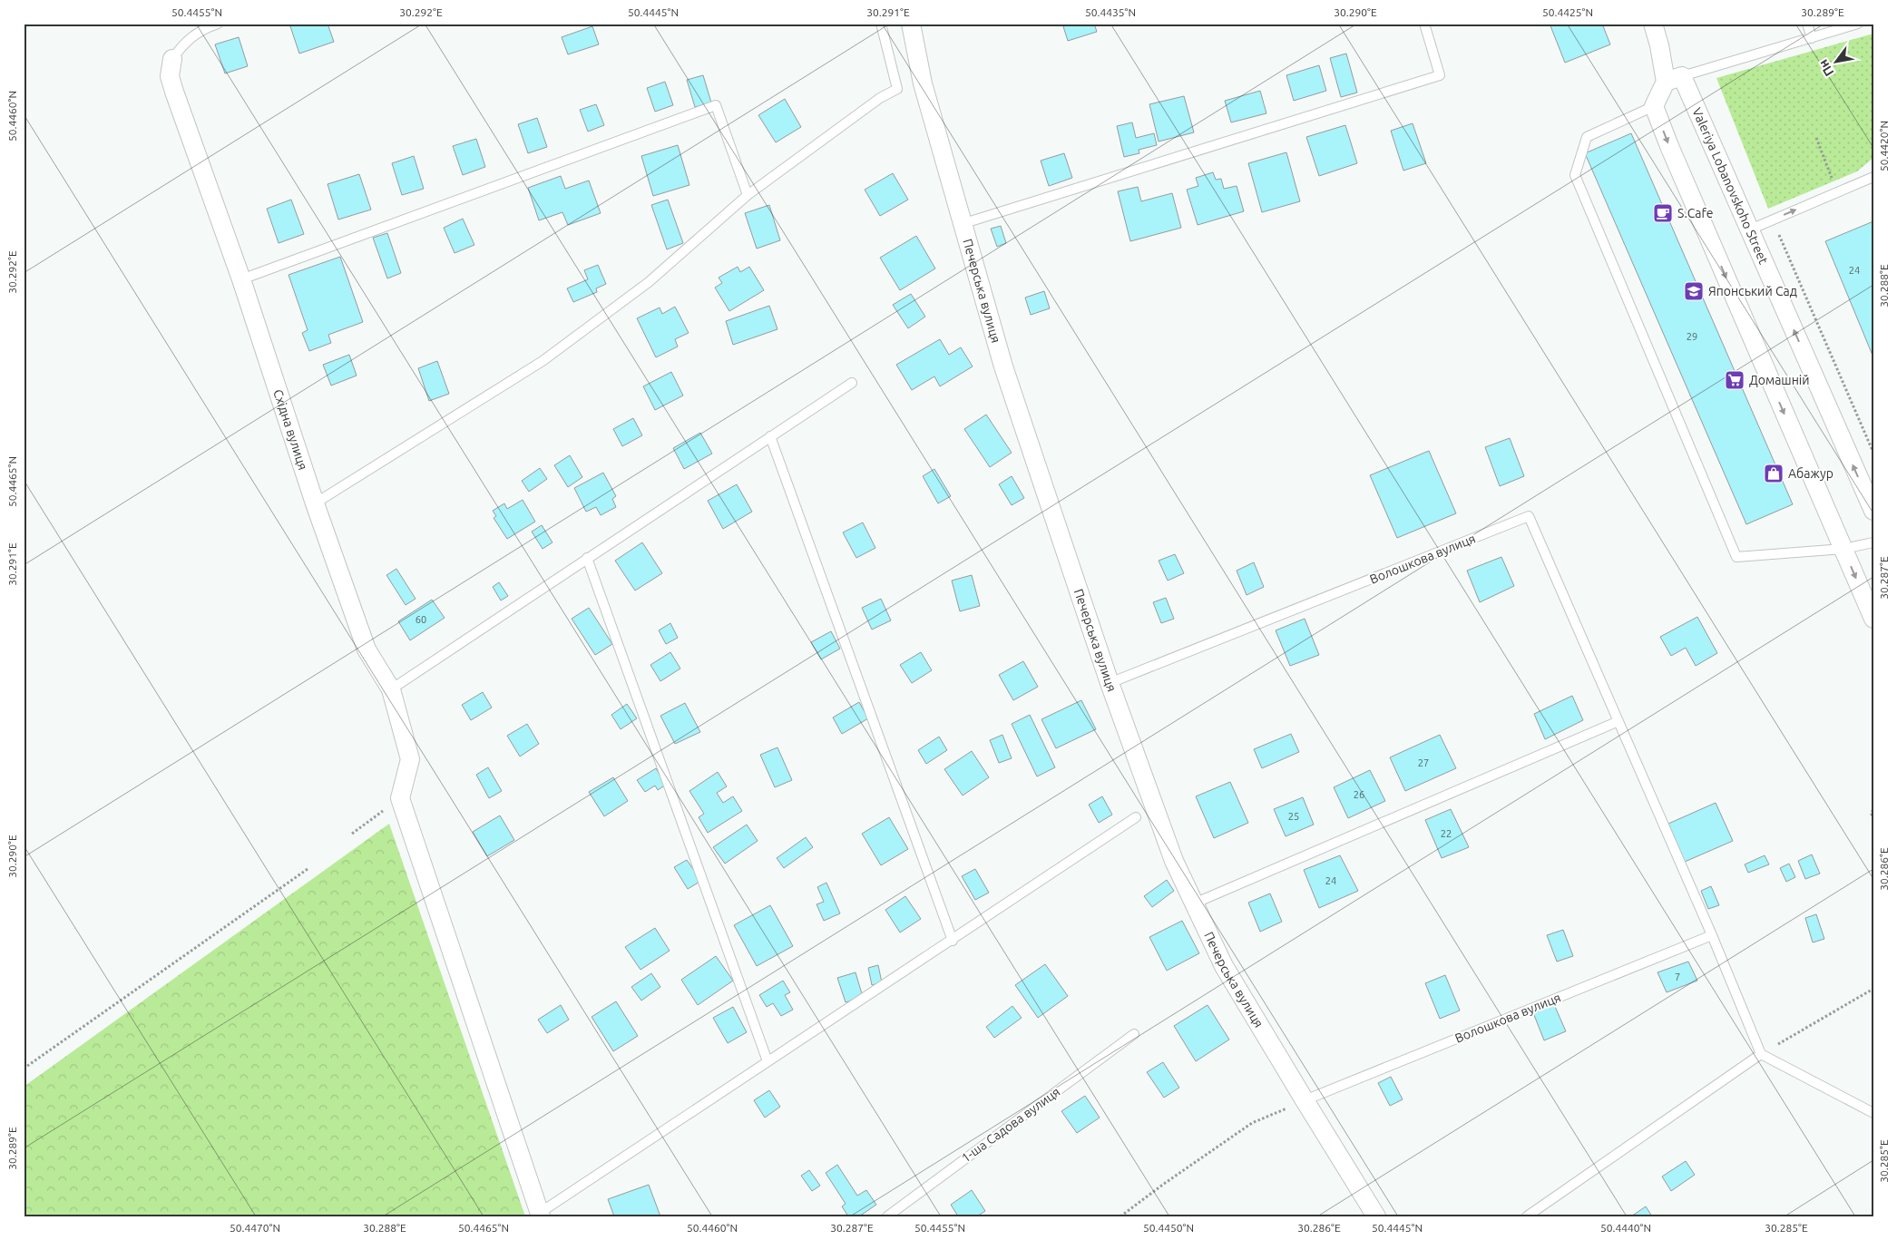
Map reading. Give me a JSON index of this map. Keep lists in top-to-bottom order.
{
  "streets": {
    "street": ["Valeriya Lobanovskoho Street", "Печерська вулиця", "Східна вулиця"],
    "lane": ["Волошкова вулиця", "1-ша Садова вулиця"]
  },
  "crossings": [
    ["Печерська вулиця", "Волошкова вулиця"]
  ],
  "places": {
    "cafe": ["S.Cafe"],
    "school or university": ["Японський Сад"],
    "supermarket": ["Домашній"],
    "shop": ["Абажур"]
  },
  "house_numbers": [
    "24",
    "29",
    "60",
    "27",
    "26",
    "25",
    "22",
    "24",
    "7"
  ],
  "north": "bottom left",
  "coordinates": [
    "50.4455°N",
    "30.292°E",
    "50.4445°N",
    "30.291°E",
    "50.4435°N",
    "30.290°E",
    "50.4425°N",
    "30.289°E",
    "50.4460°N",
    "50.4420°N",
    "30.288°E",
    "50.4465°N",
    "30.287°E",
    "30.286°E",
    "30.285°E",
    "50.4470°N",
    "50.4450°N",
    "50.4440°N"
  ]
}
